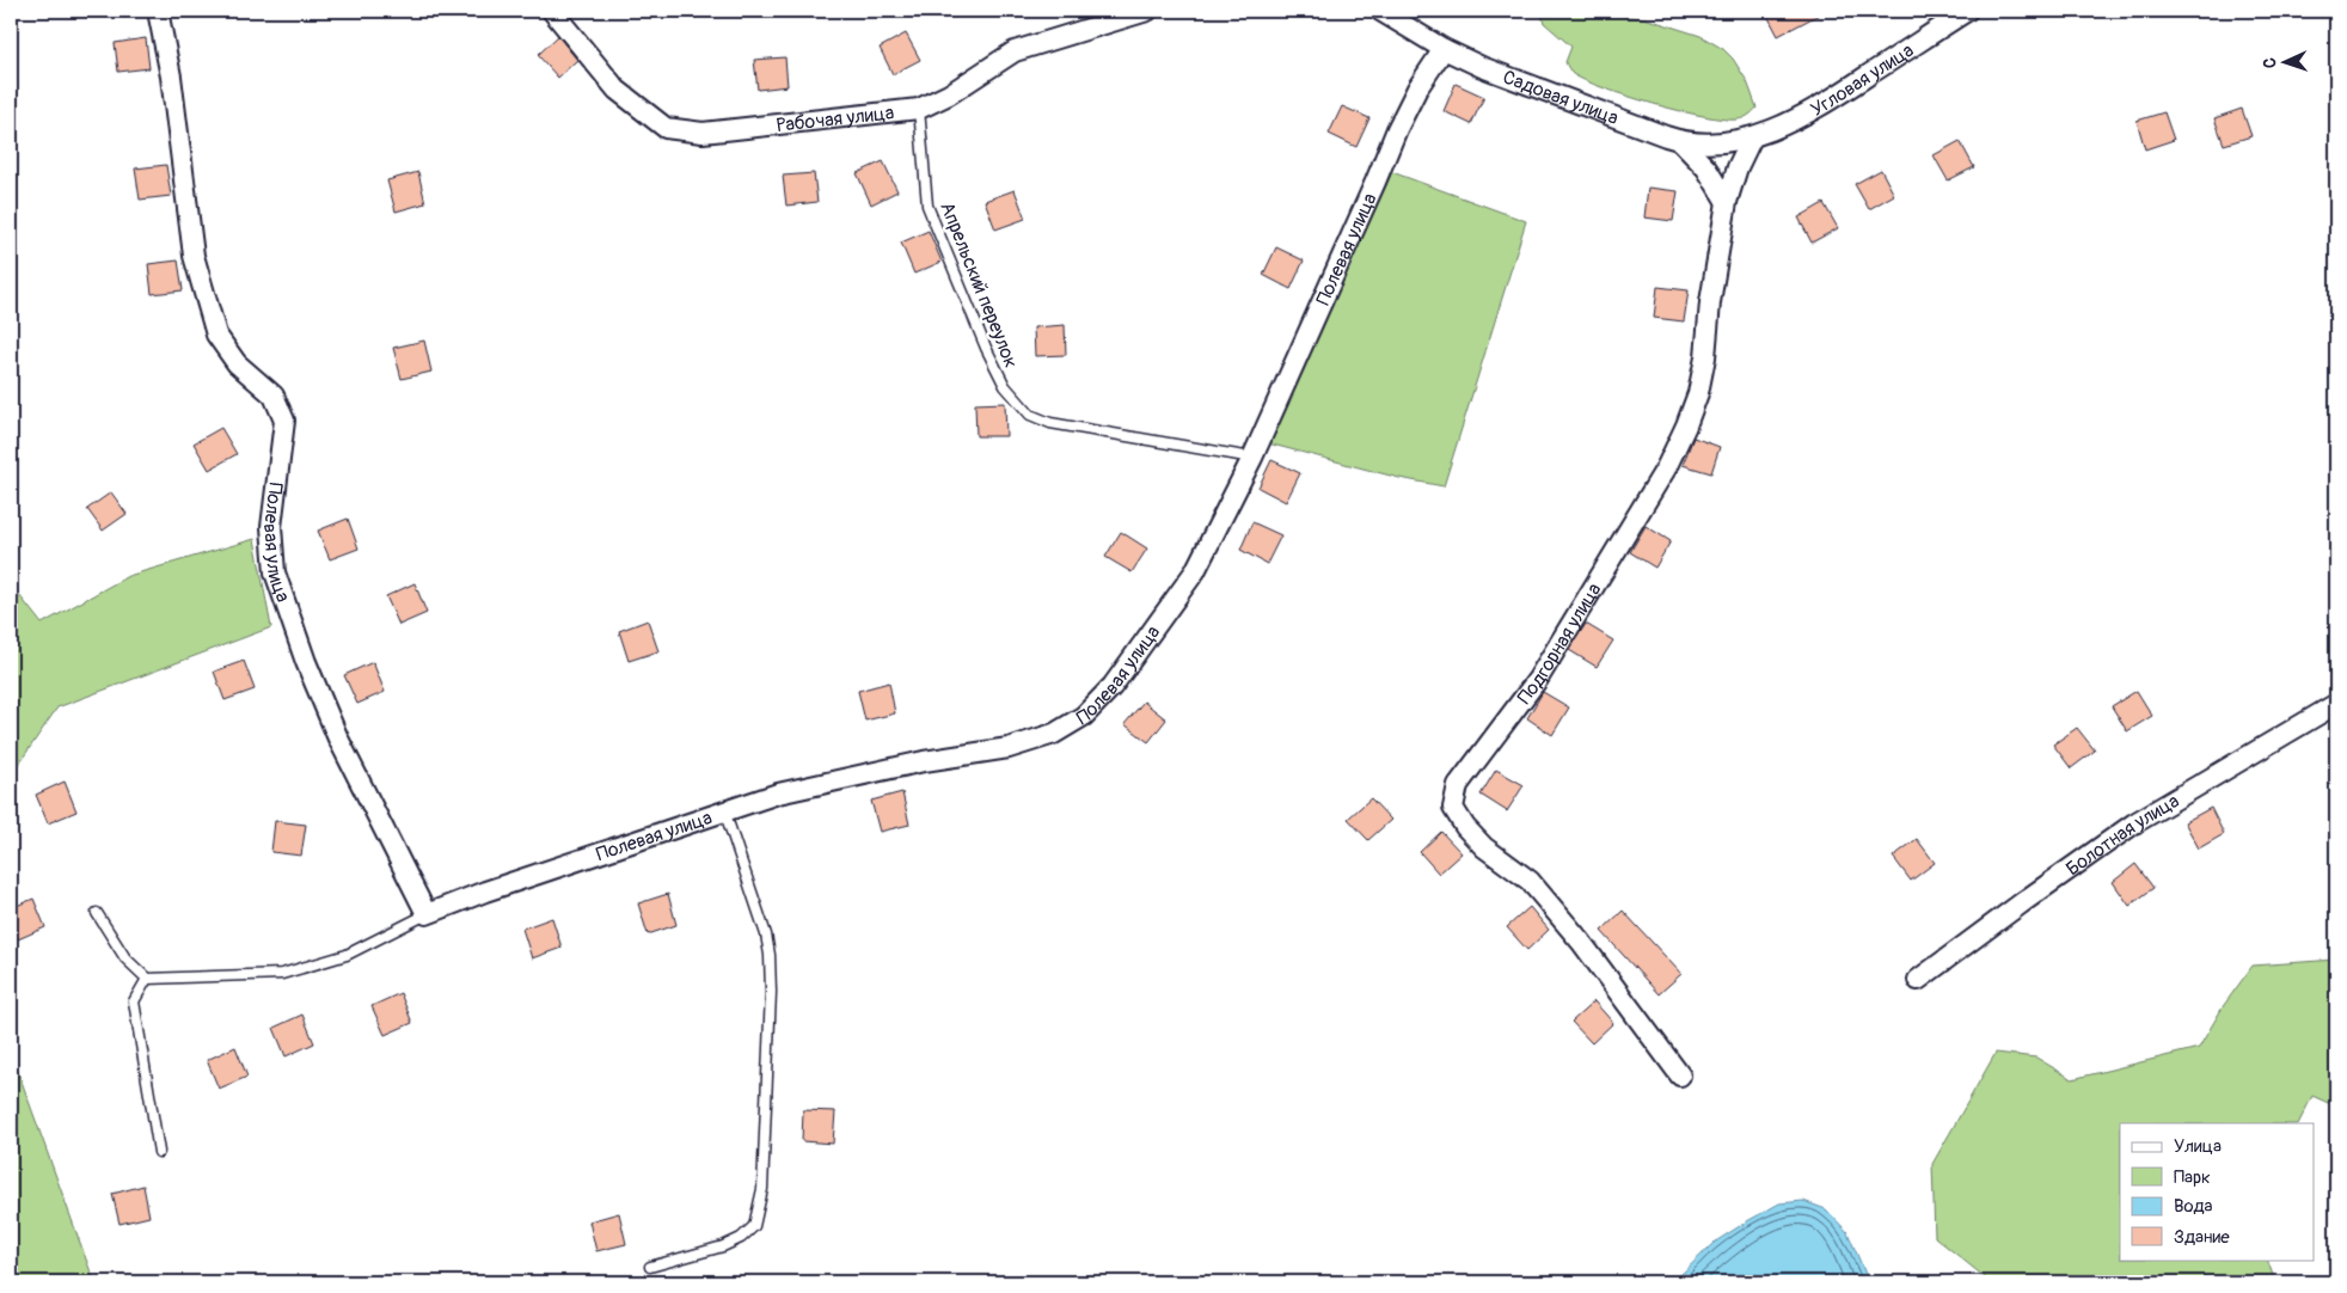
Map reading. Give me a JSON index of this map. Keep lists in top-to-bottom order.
{
  "streets": {
    "street": [
      "Угловая улица",
      "Садовая улица",
      "Рабочая улица",
      "Полевая улица",
      "Подгорная улица",
      "Болотная улица"
    ],
    "lane": ["Апрельский переулок"]
  },
  "crossings": [
    ["Угловая улица", "Садовая улица"],
    ["Угловая улица", "Подгорная улица"],
    ["Садовая улица", "Полевая улица"],
    ["Садовая улица", "Подгорная улица"],
    ["Рабочая улица", "Апрельский переулок"],
    ["Полевая улица", "Апрельский переулок"]
  ],
  "legend": [
    "Улица",
    "Парк",
    "Вода",
    "Здание"
  ],
  "north": "left"
}
